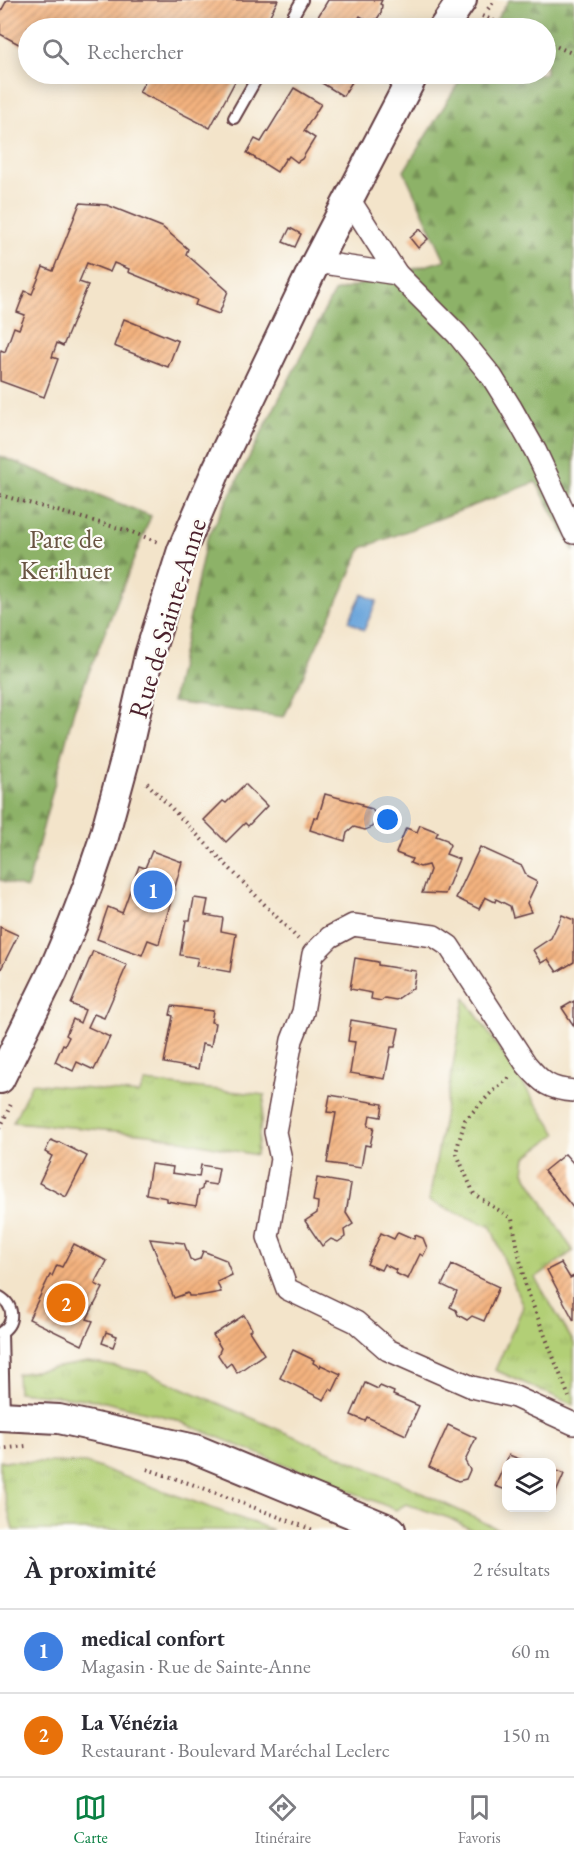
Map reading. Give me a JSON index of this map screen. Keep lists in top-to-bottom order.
{
  "streets": {
    "street": ["Rue de Sainte-Anne"]
  },
  "parks": ["Parc de Kerihuer"],
  "page": {
    "search": "Rechercher",
    "pins": ["1", "2"],
    "heading": ["À proximité", "2 résultats"],
    "list": [
      {
        "mark": "1",
        "name": "medical confort",
        "note": "Magasin · Rue de Sainte-Anne",
        "value": "60 m"
      },
      {
        "mark": "2",
        "name": "La Vénézia",
        "note": "Restaurant · Boulevard Maréchal Leclerc",
        "value": "150 m"
      }
    ],
    "nav": ["Carte", "Itinéraire", "Favoris"]
  }
}
